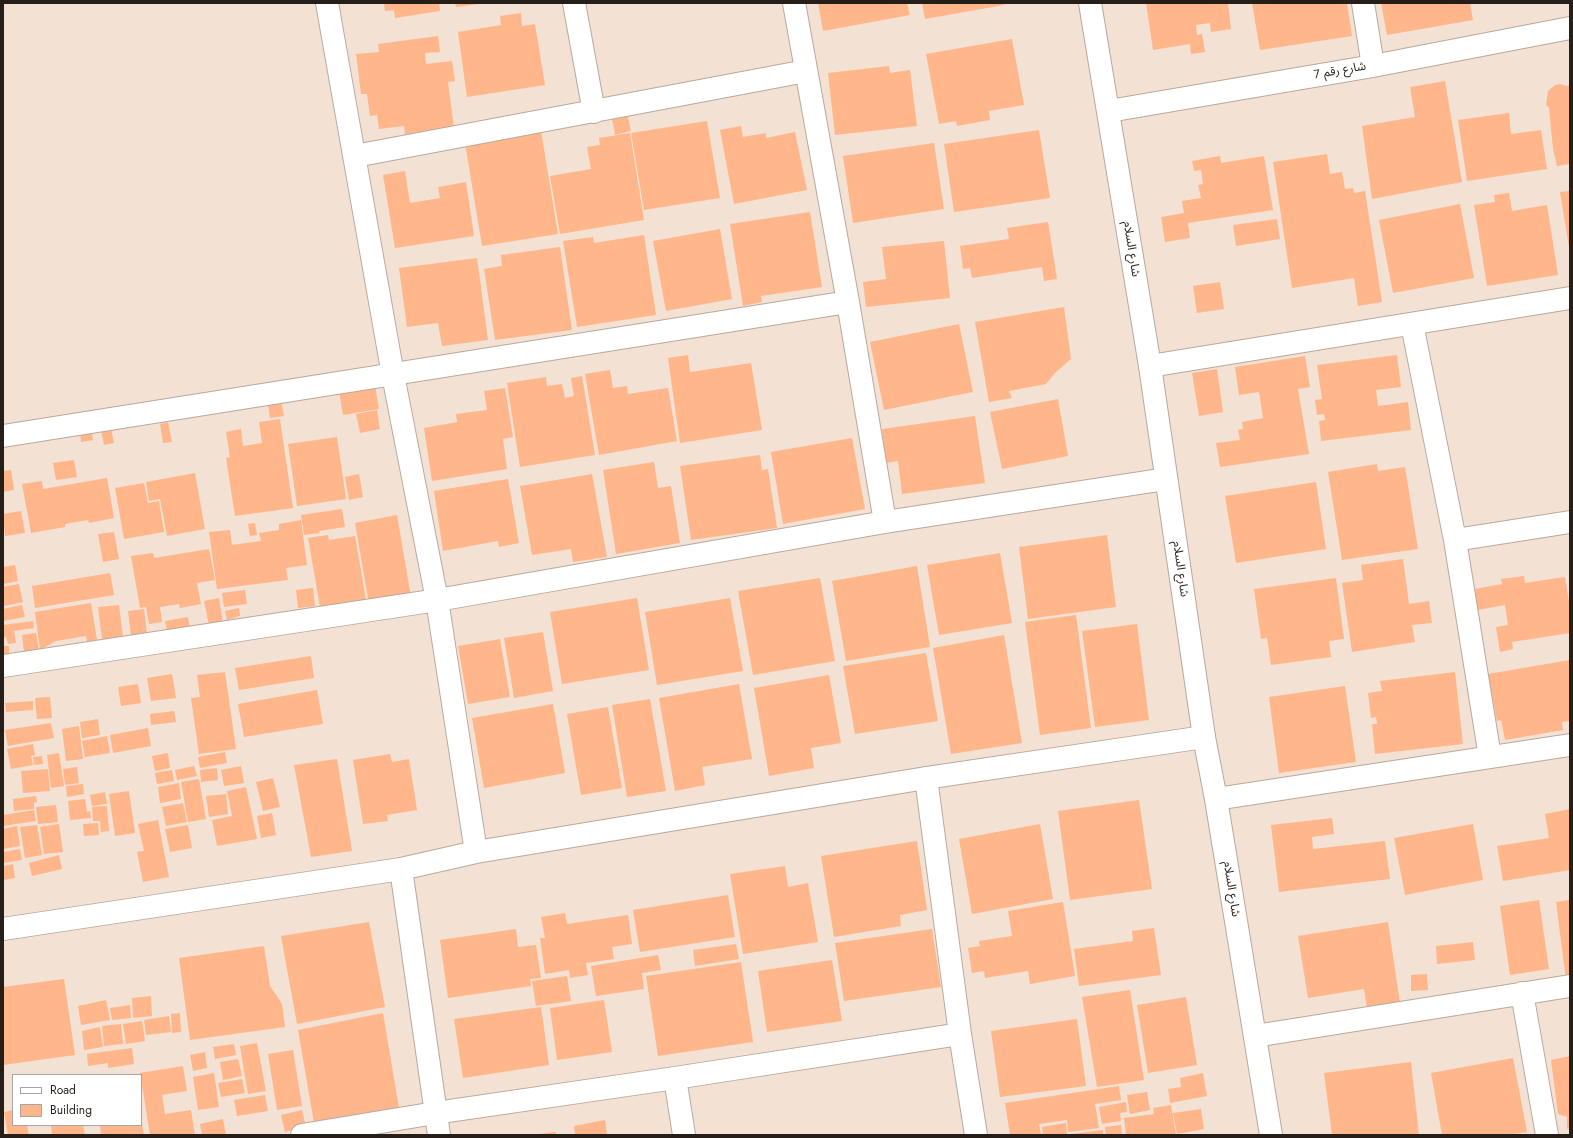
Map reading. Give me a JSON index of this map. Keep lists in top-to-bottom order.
{
  "streets": {
    "street": ["شارع رقم 7", "شارع السلام"]
  },
  "crossings": [
    ["شارع رقم 7", "شارع السلام"]
  ],
  "legend": ["Road", "Building"]
}
